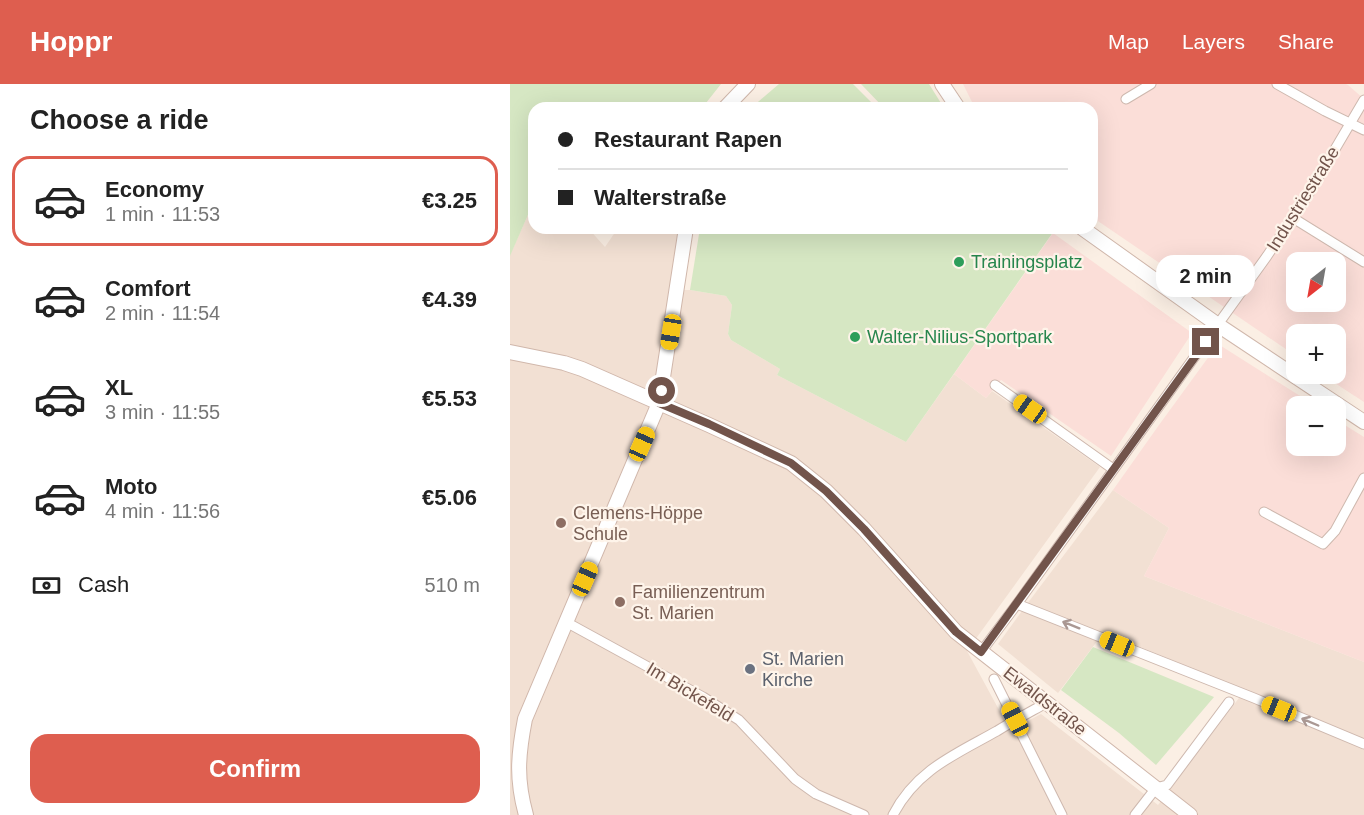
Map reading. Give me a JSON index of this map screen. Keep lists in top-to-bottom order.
{
  "streets": {
    "street": ["Industriestraße", "Im Bickefeld", "Ewaldstraße"]
  },
  "crossings": [
    ["Industriestraße", "Ewaldstraße"]
  ],
  "places": [
    "Trainingsplatz",
    "Walter-Nilius-Sportpark",
    "Clemens-Höppe Schule",
    "Familienzentrum St. Marien",
    "St. Marien Kirche"
  ],
  "north": "bottom left",
  "page": {
    "header": "Hoppr",
    "nav": ["Map", "Layers", "Share"],
    "heading": "Choose a ride",
    "banner": ["Restaurant Rapen", "Walterstraße"],
    "list": [
      {
        "name": "Economy",
        "note": "1 min · 11:53",
        "value": "€3.25"
      },
      {
        "name": "Comfort",
        "note": "2 min · 11:54",
        "value": "€4.39"
      },
      {
        "name": "XL",
        "note": "3 min · 11:55",
        "value": "€5.53"
      },
      {
        "name": "Moto",
        "note": "4 min · 11:56",
        "value": "€5.06"
      }
    ],
    "map_buttons": ["+", "−"],
    "bubble": "2 min",
    "pay": ["Cash", "510 m"],
    "buttons": "Confirm"
  }
}
